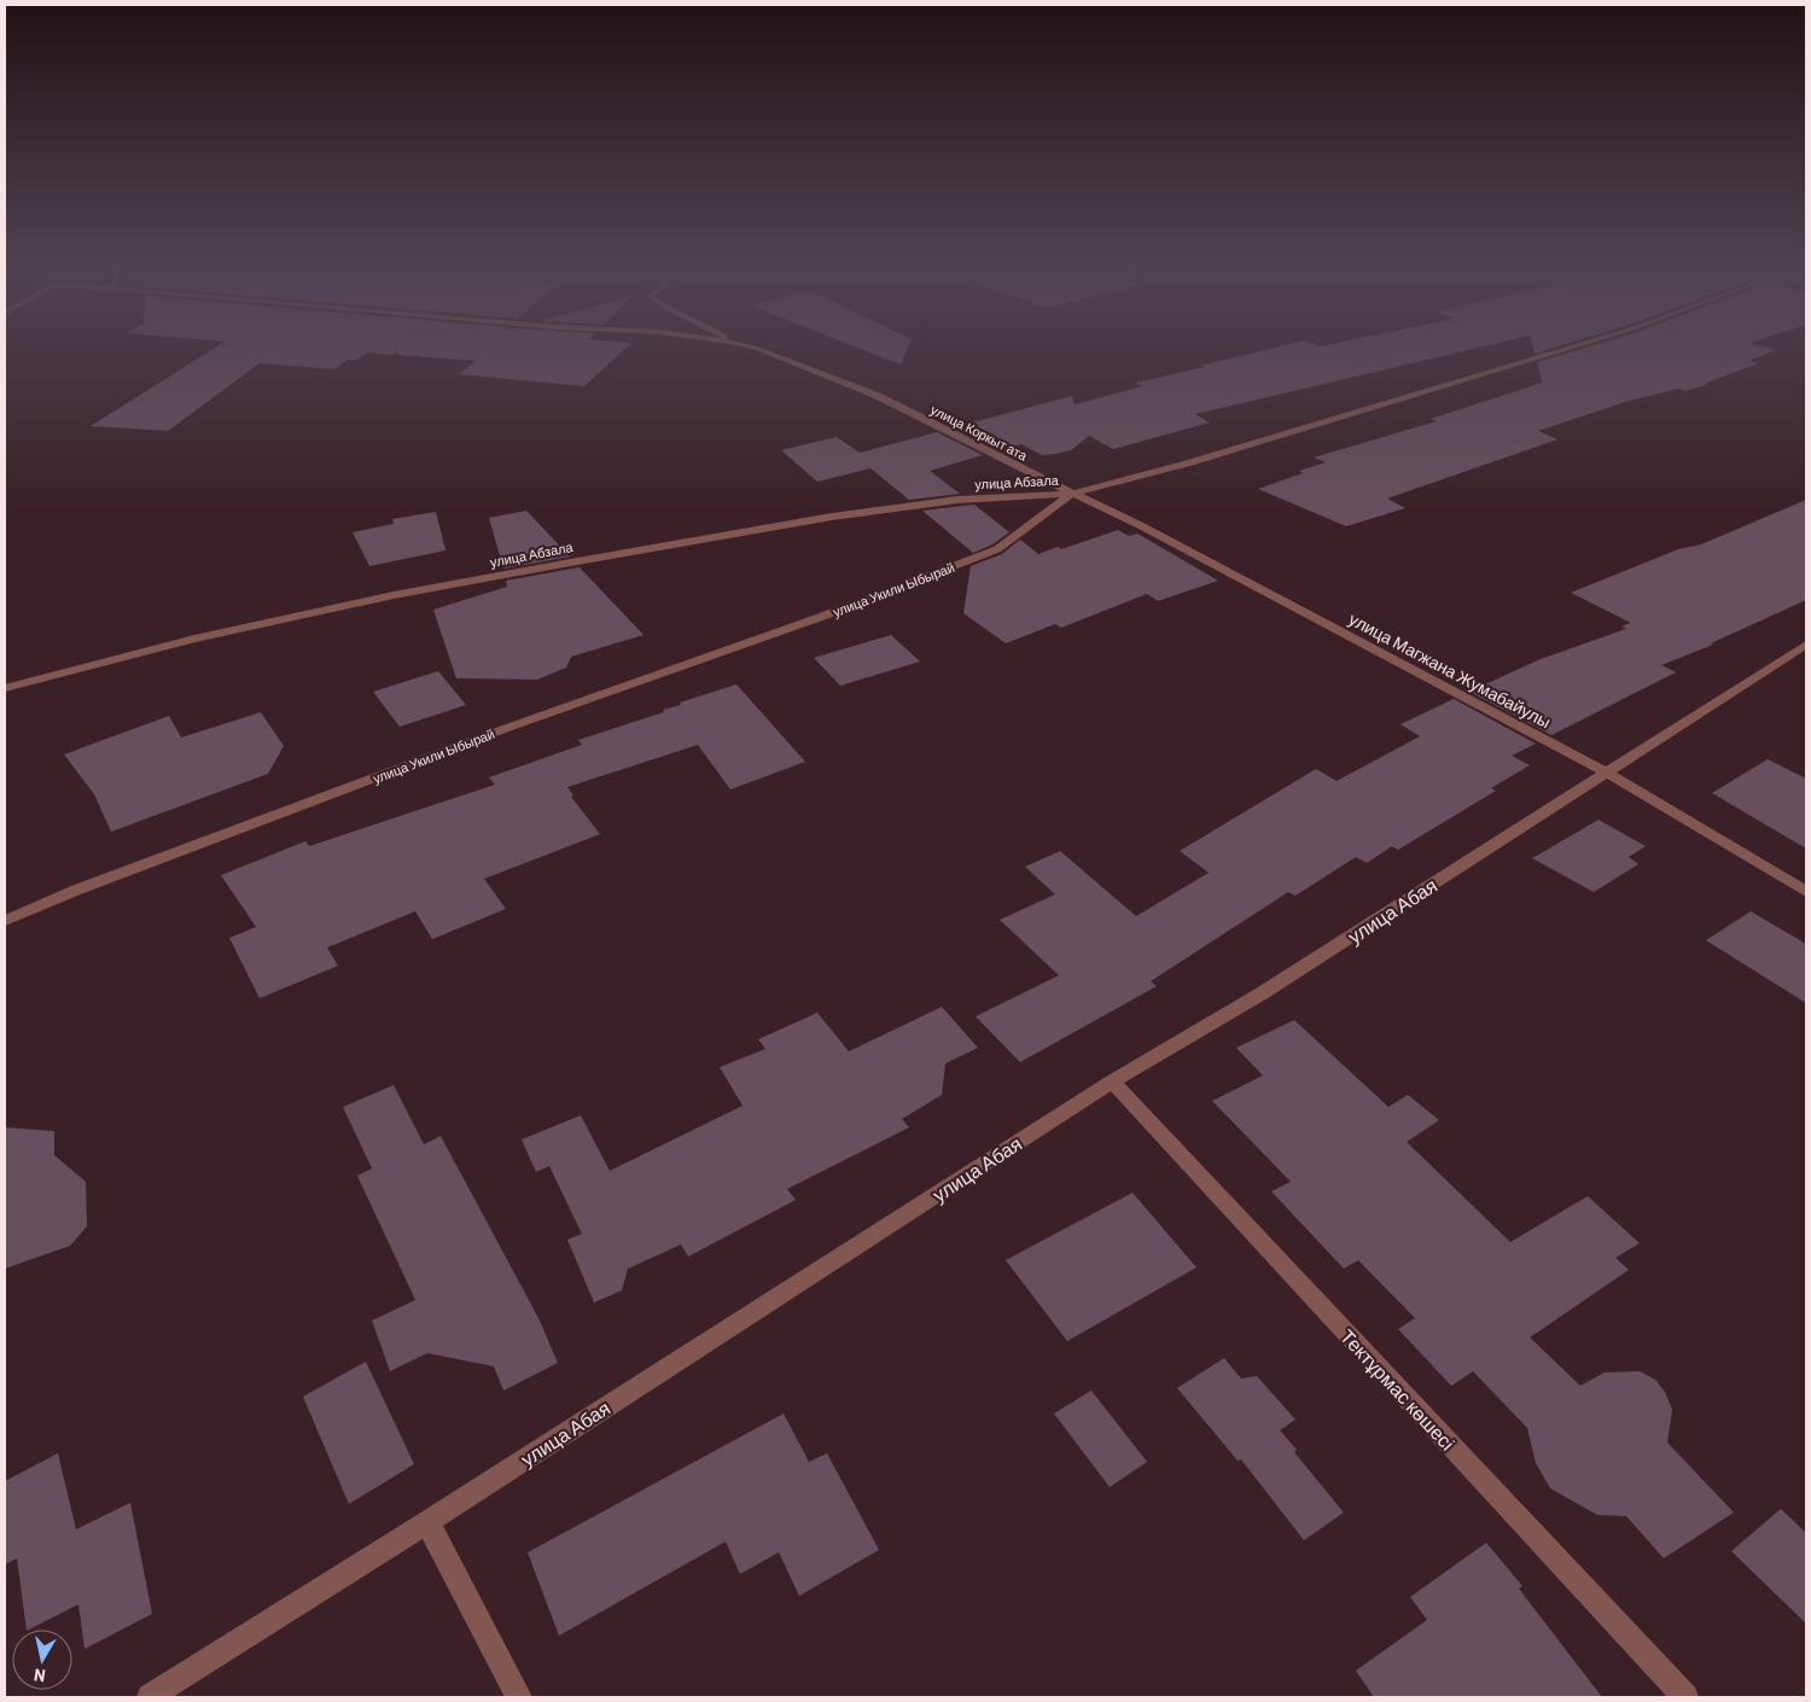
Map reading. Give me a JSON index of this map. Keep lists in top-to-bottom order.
{
  "streets": {
    "street": [
      "улица Коркыт ата",
      "улица Абзала",
      "улица Укили Ыбырай",
      "улица Магжана Жумабайулы",
      "улица Абая",
      "Тектұрмас көшесі"
    ]
  },
  "crossings": [
    ["улица Коркыт ата", "улица Абзала"],
    ["улица Коркыт ата", "улица Укили Ыбырай"],
    ["улица Коркыт ата", "улица Магжана Жумабайулы"],
    ["улица Абзала", "улица Укили Ыбырай"],
    ["улица Абзала", "улица Магжана Жумабайулы"],
    ["улица Укили Ыбырай", "улица Магжана Жумабайулы"],
    ["улица Магжана Жумабайулы", "улица Абая"],
    ["улица Абая", "Тектұрмас көшесі"]
  ],
  "north": "bottom"
}
